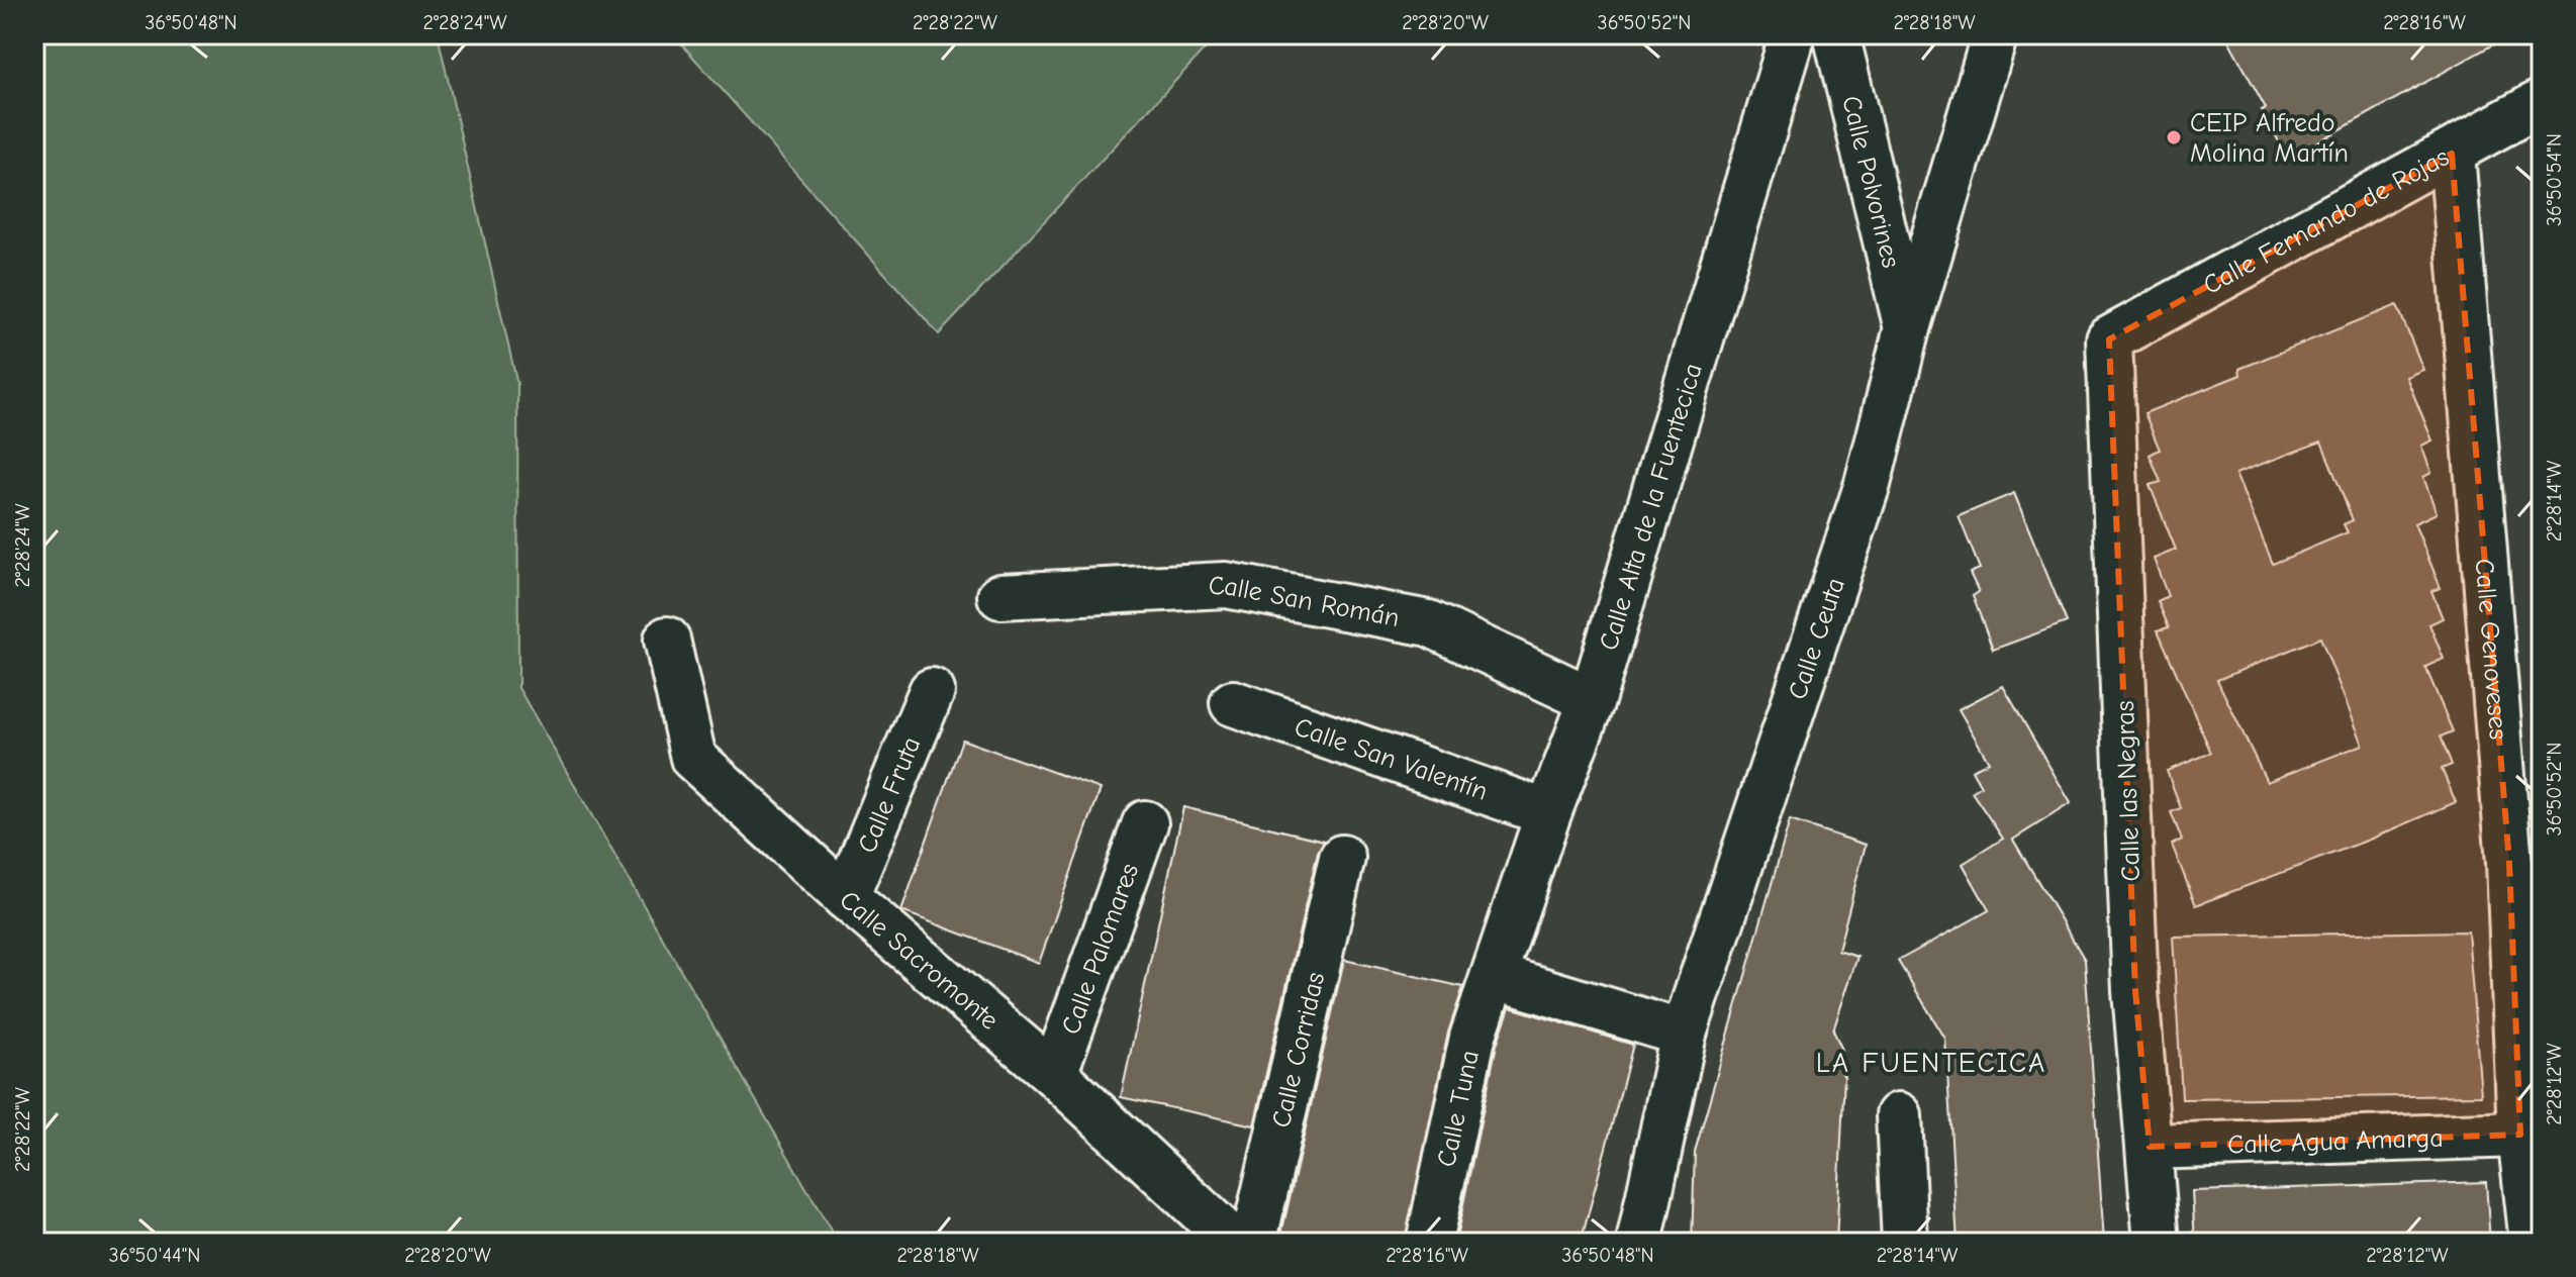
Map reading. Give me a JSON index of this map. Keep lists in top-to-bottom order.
{
  "streets": {
    "street": [
      "Calle Polvorines",
      "Calle Fernando de Rojas",
      "Calle Alta de la Fuentecica",
      "Calle San Román",
      "Calle Ceuta",
      "Calle Genoveses",
      "Calle San Valentín",
      "Calle las Negras",
      "Calle Fruta",
      "Calle Palomares",
      "Calle Sacromonte",
      "Calle Corridas",
      "Calle Tuna",
      "Calle Agua Amarga"
    ]
  },
  "crossings": [
    ["Calle Polvorines", "Calle Ceuta"],
    ["Calle Fernando de Rojas", "Calle Genoveses"],
    ["Calle Fernando de Rojas", "Calle las Negras"],
    ["Calle Alta de la Fuentecica", "Calle San Román"],
    ["Calle Alta de la Fuentecica", "Calle San Valentín"],
    ["Calle Alta de la Fuentecica", "Calle Tuna"],
    ["Calle Genoveses", "Calle Agua Amarga"],
    ["Calle las Negras", "Calle Agua Amarga"],
    ["Calle Fruta", "Calle Sacromonte"],
    ["Calle Palomares", "Calle Sacromonte"]
  ],
  "districts": ["LA FUENTECICA"],
  "places": ["CEIP Alfredo Molina Martín"],
  "coordinates": [
    "36°50'48\"N",
    "2°28'24\"W",
    "2°28'22\"W",
    "2°28'20\"W",
    "36°50'52\"N",
    "2°28'18\"W",
    "2°28'16\"W",
    "36°50'54\"N",
    "2°28'14\"W",
    "2°28'12\"W",
    "36°50'44\"N"
  ]
}
